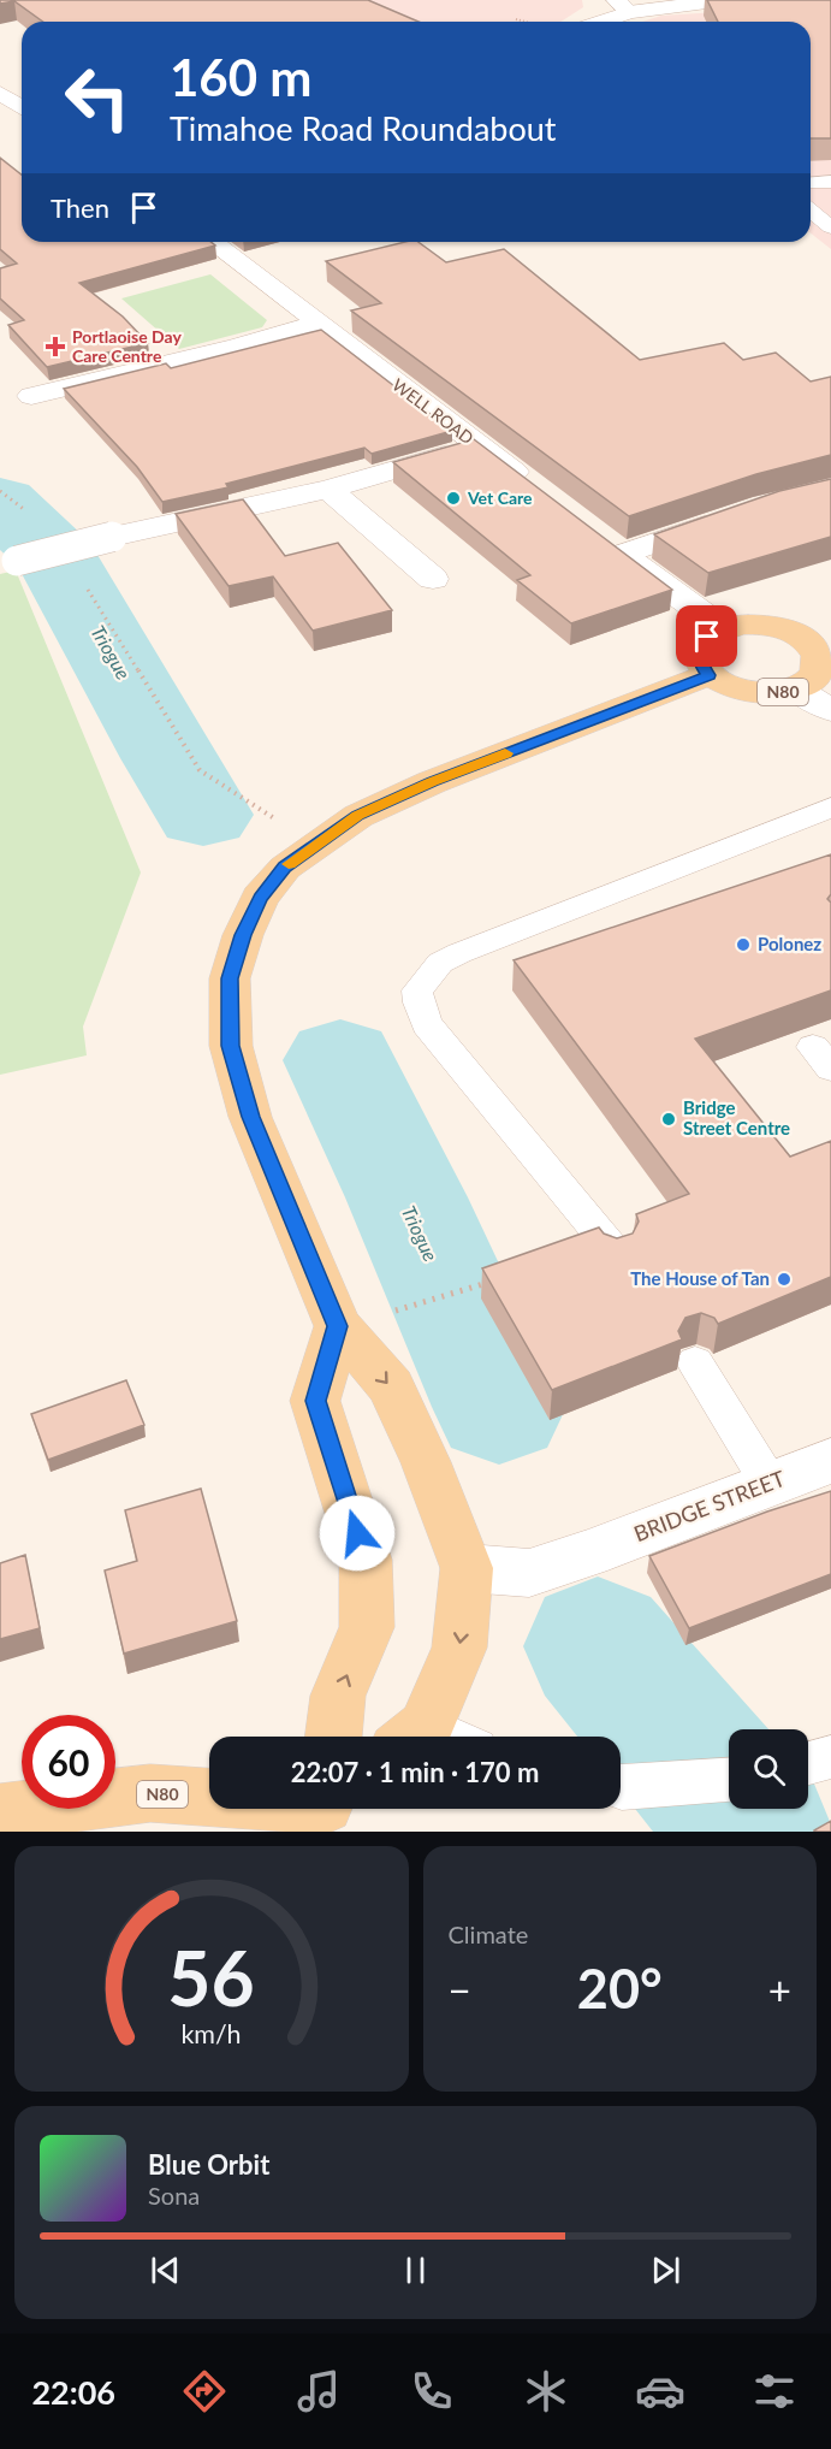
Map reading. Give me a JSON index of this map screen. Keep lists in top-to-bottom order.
{
  "streets": {
    "main road": ["N80"],
    "street": ["WELL ROAD", "BRIDGE STREET"]
  },
  "water": ["Triogue"],
  "places": {
    "health": ["Portlaoise Day Care Centre"],
    "other": [
      "Vet Care",
      "Polonez",
      "Bridge Street Centre",
      "The House of Tan"
    ]
  },
  "page": {
    "turn": ["160 m", "Timahoe Road Roundabout"],
    "then": "Then",
    "limit": "60",
    "trip": "22:07 · 1 min · 170 m",
    "tile": "Climate",
    "heat": ["−", "20°", "+"],
    "song": ["Blue Orbit", "Sona"],
    "tabs": "22:06",
    "gauge": ["56", "km/h"]
  }
}
